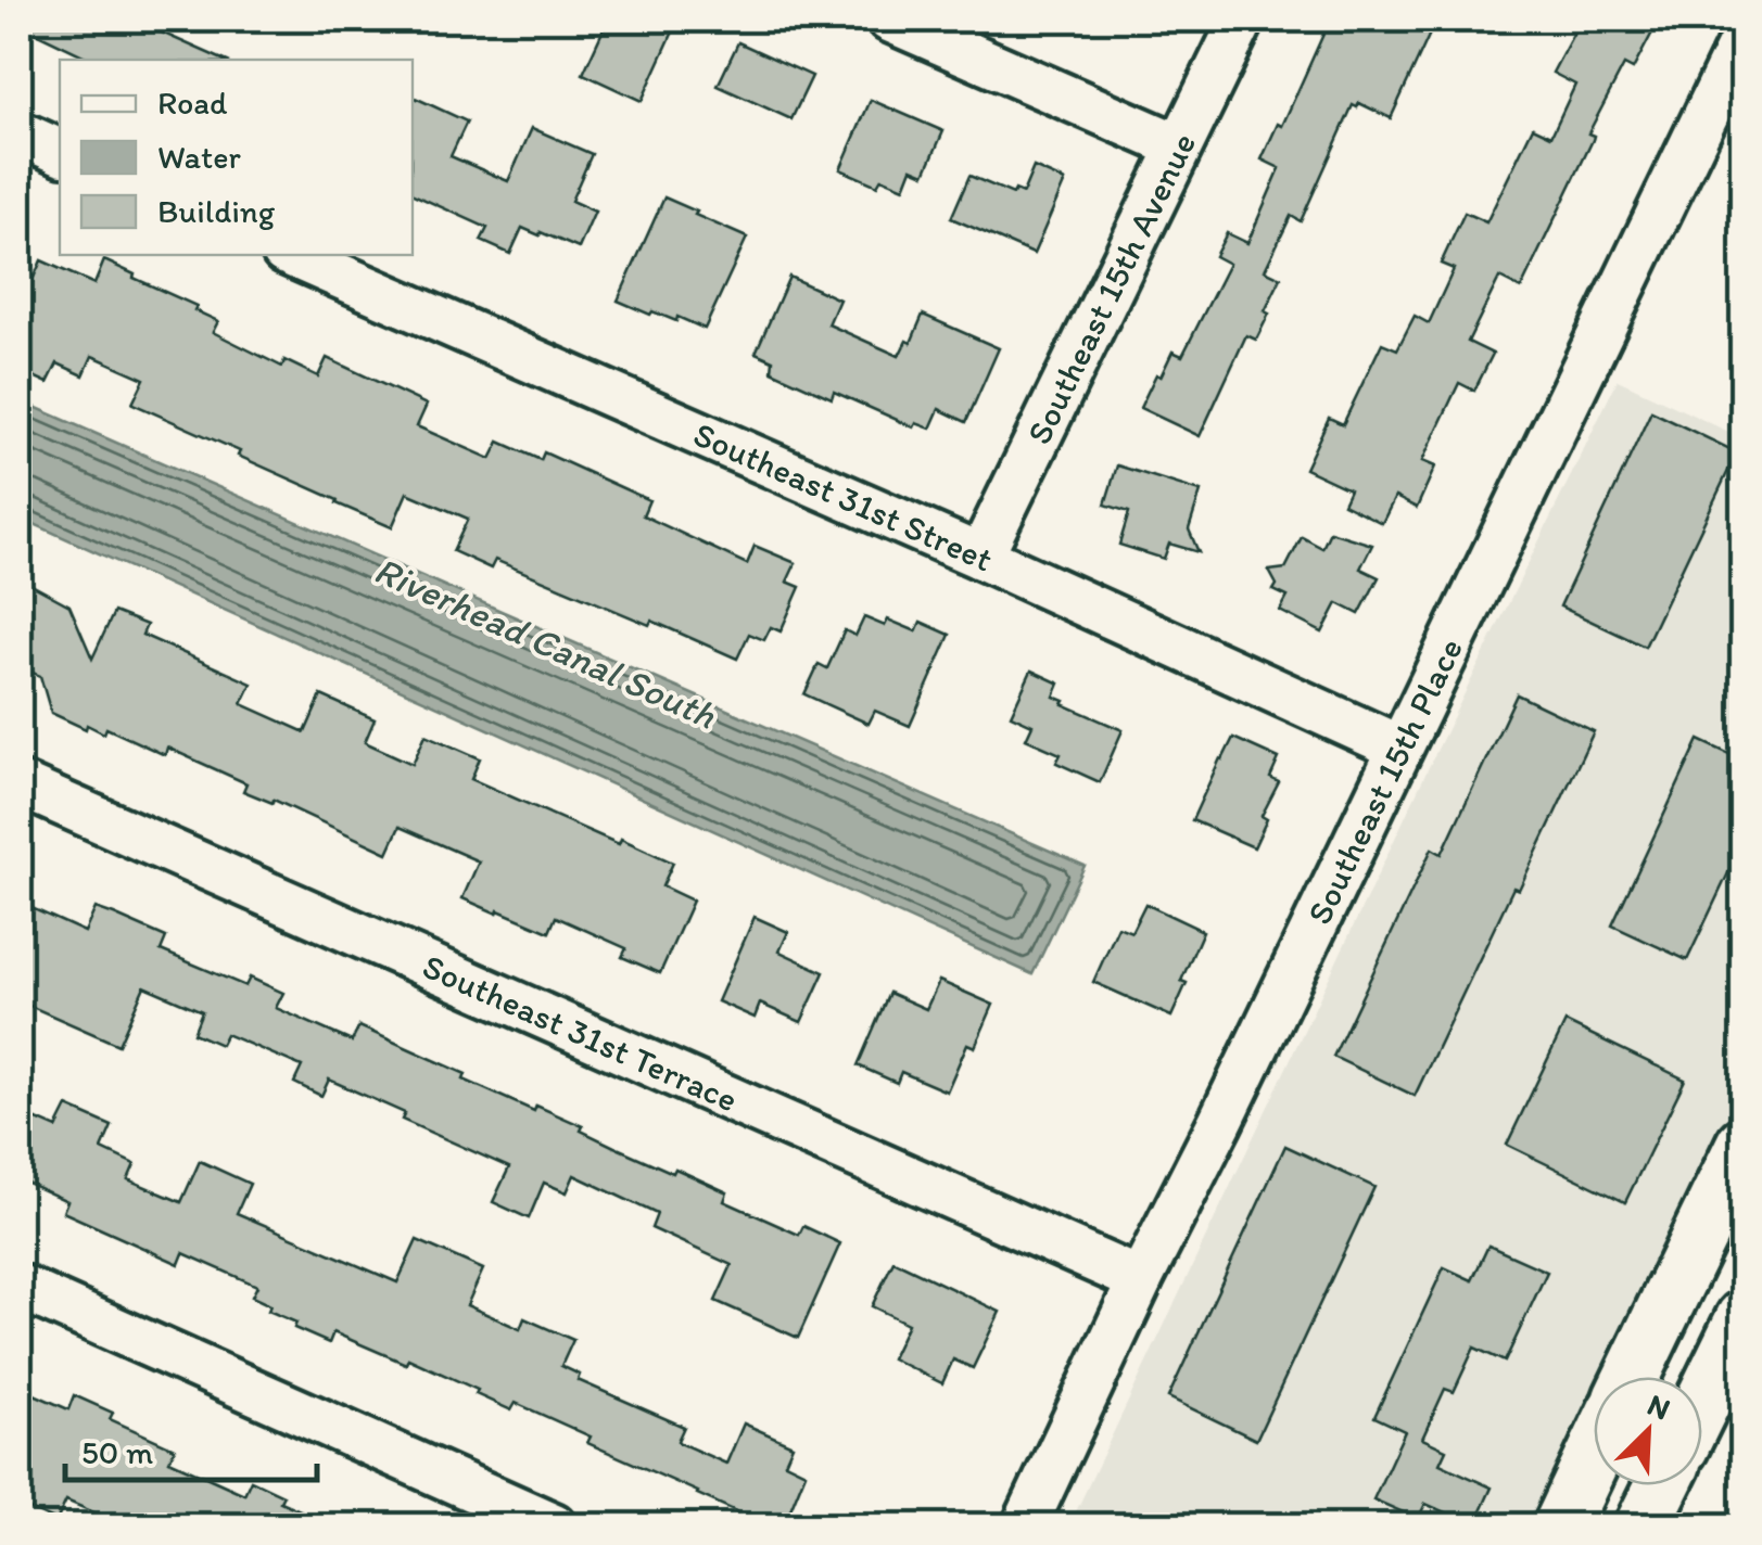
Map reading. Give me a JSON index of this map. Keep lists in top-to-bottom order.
{
  "streets": {
    "street": [
      "Southeast 15th Avenue",
      "Southeast 31st Street",
      "Southeast 15th Place",
      "Southeast 31st Terrace"
    ]
  },
  "crossings": [
    ["Southeast 15th Avenue", "Southeast 31st Street"],
    ["Southeast 31st Street", "Southeast 15th Place"],
    ["Southeast 15th Place", "Southeast 31st Terrace"]
  ],
  "water": ["Riverhead Canal South"],
  "legend": ["Road", "Water", "Building"],
  "scale_bar": "50 m",
  "north": "top right"
}
